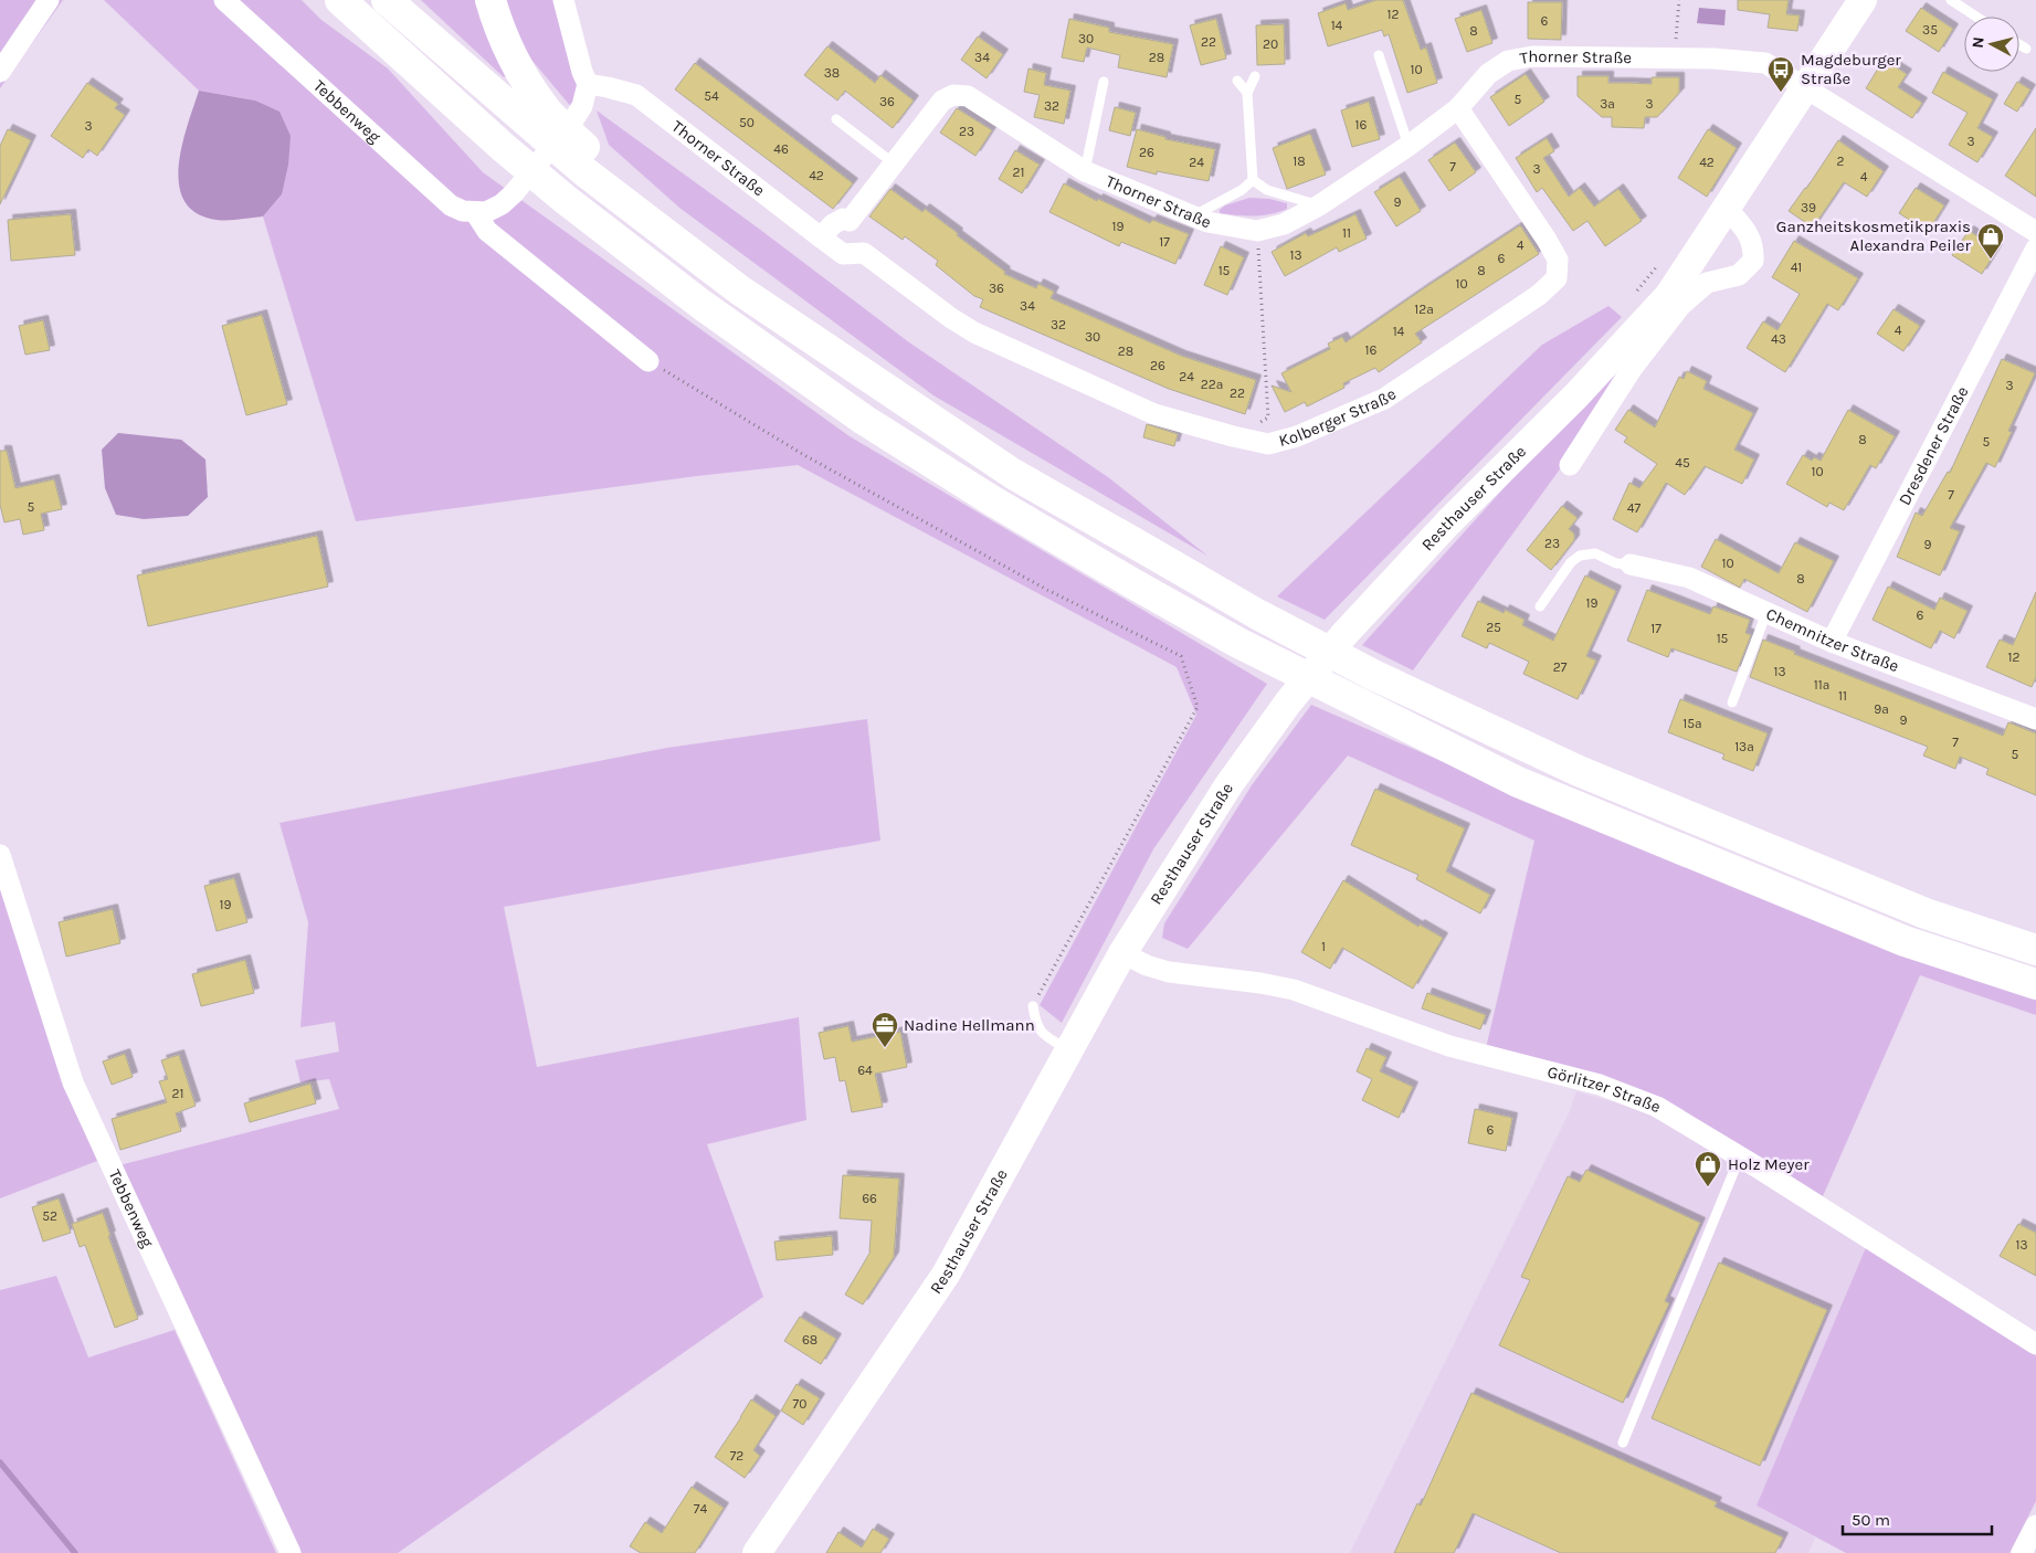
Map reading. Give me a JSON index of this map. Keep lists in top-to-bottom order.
{
  "streets": {
    "street": [
      "Thorner Straße",
      "Tebbenweg",
      "Kolberger Straße",
      "Dresdener Straße",
      "Resthauser Straße",
      "Chemnitzer Straße",
      "Görlitzer Straße"
    ]
  },
  "crossings": [
    ["Thorner Straße", "Kolberger Straße"],
    ["Thorner Straße", "Resthauser Straße"],
    ["Dresdener Straße", "Chemnitzer Straße"],
    ["Resthauser Straße", "Görlitzer Straße"]
  ],
  "places": {
    "bus stop": ["Magdeburger Straße"],
    "shop": ["Ganzheitskosmetikpraxis Alexandra Peiler", "Holz Meyer"],
    "office": ["Nadine Hellmann"]
  },
  "house_numbers": [
    "12",
    "6",
    "14",
    "35",
    "8",
    "30",
    "22",
    "20",
    "34",
    "28",
    "10",
    "38",
    "54",
    "5",
    "36",
    "3a",
    "3",
    "32",
    "50",
    "16",
    "3",
    "23",
    "3",
    "46",
    "26",
    "18",
    "2",
    "24",
    "42",
    "7",
    "3",
    "21",
    "42",
    "4",
    "9",
    "39",
    "19",
    "11",
    "17",
    "4",
    "13",
    "6",
    "41",
    "15",
    "8",
    "10",
    "36",
    "34",
    "12a",
    "32",
    "4",
    "14",
    "30",
    "43",
    "16",
    "28",
    "26",
    "24",
    "22a",
    "3",
    "22",
    "8",
    "5",
    "45",
    "10",
    "7",
    "5",
    "47",
    "23",
    "9",
    "10",
    "8",
    "19",
    "6",
    "25",
    "17",
    "15",
    "12",
    "27",
    "13",
    "11a",
    "11",
    "9a",
    "9",
    "15a",
    "7",
    "13a",
    "5",
    "19",
    "1",
    "64",
    "21",
    "6",
    "66",
    "52",
    "13",
    "68",
    "70",
    "72",
    "74"
  ],
  "scale_bar": "50 m",
  "north": "left"
}
